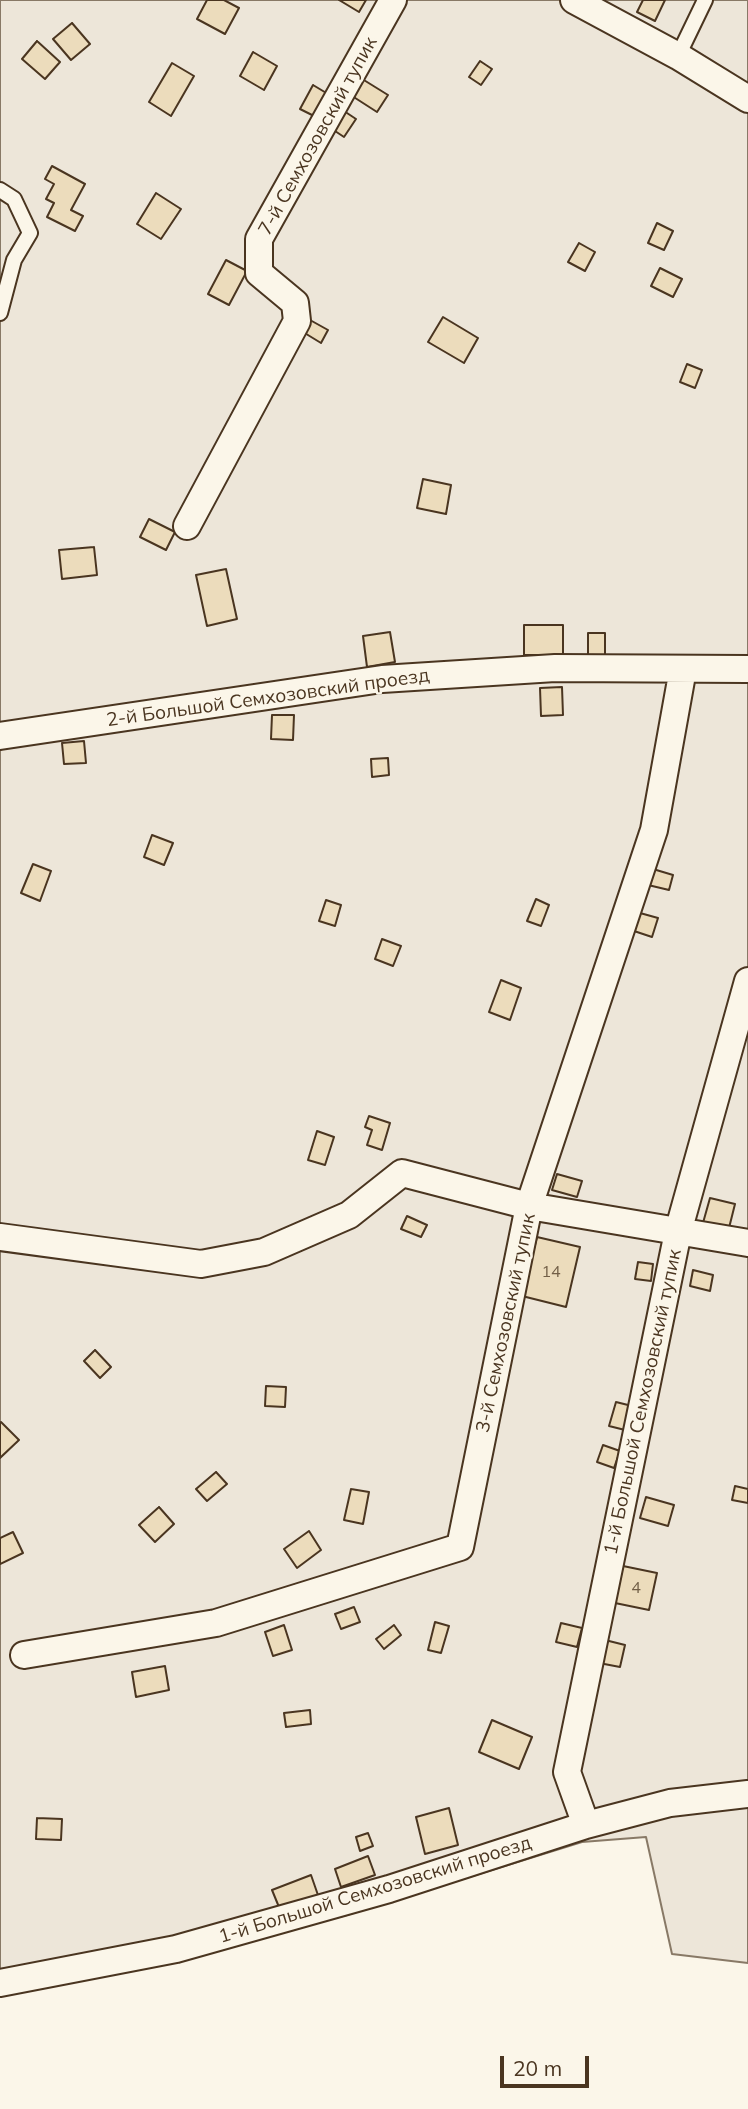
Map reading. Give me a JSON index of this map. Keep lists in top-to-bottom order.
{
  "streets": {
    "street": [
      "7-й Семхозовский тупик",
      "2-й Большой Семхозовский проезд",
      "3-й Семхозовский тупик",
      "1-й Большой Семхозовский тупик",
      "1-й Большой Семхозовский проезд"
    ]
  },
  "crossings": [
    ["2-й Большой Семхозовский проезд", "3-й Семхозовский тупик"],
    ["1-й Большой Семхозовский тупик", "1-й Большой Семхозовский проезд"]
  ],
  "house_numbers": ["14", "4"],
  "scale_bar": "20 m"
}
